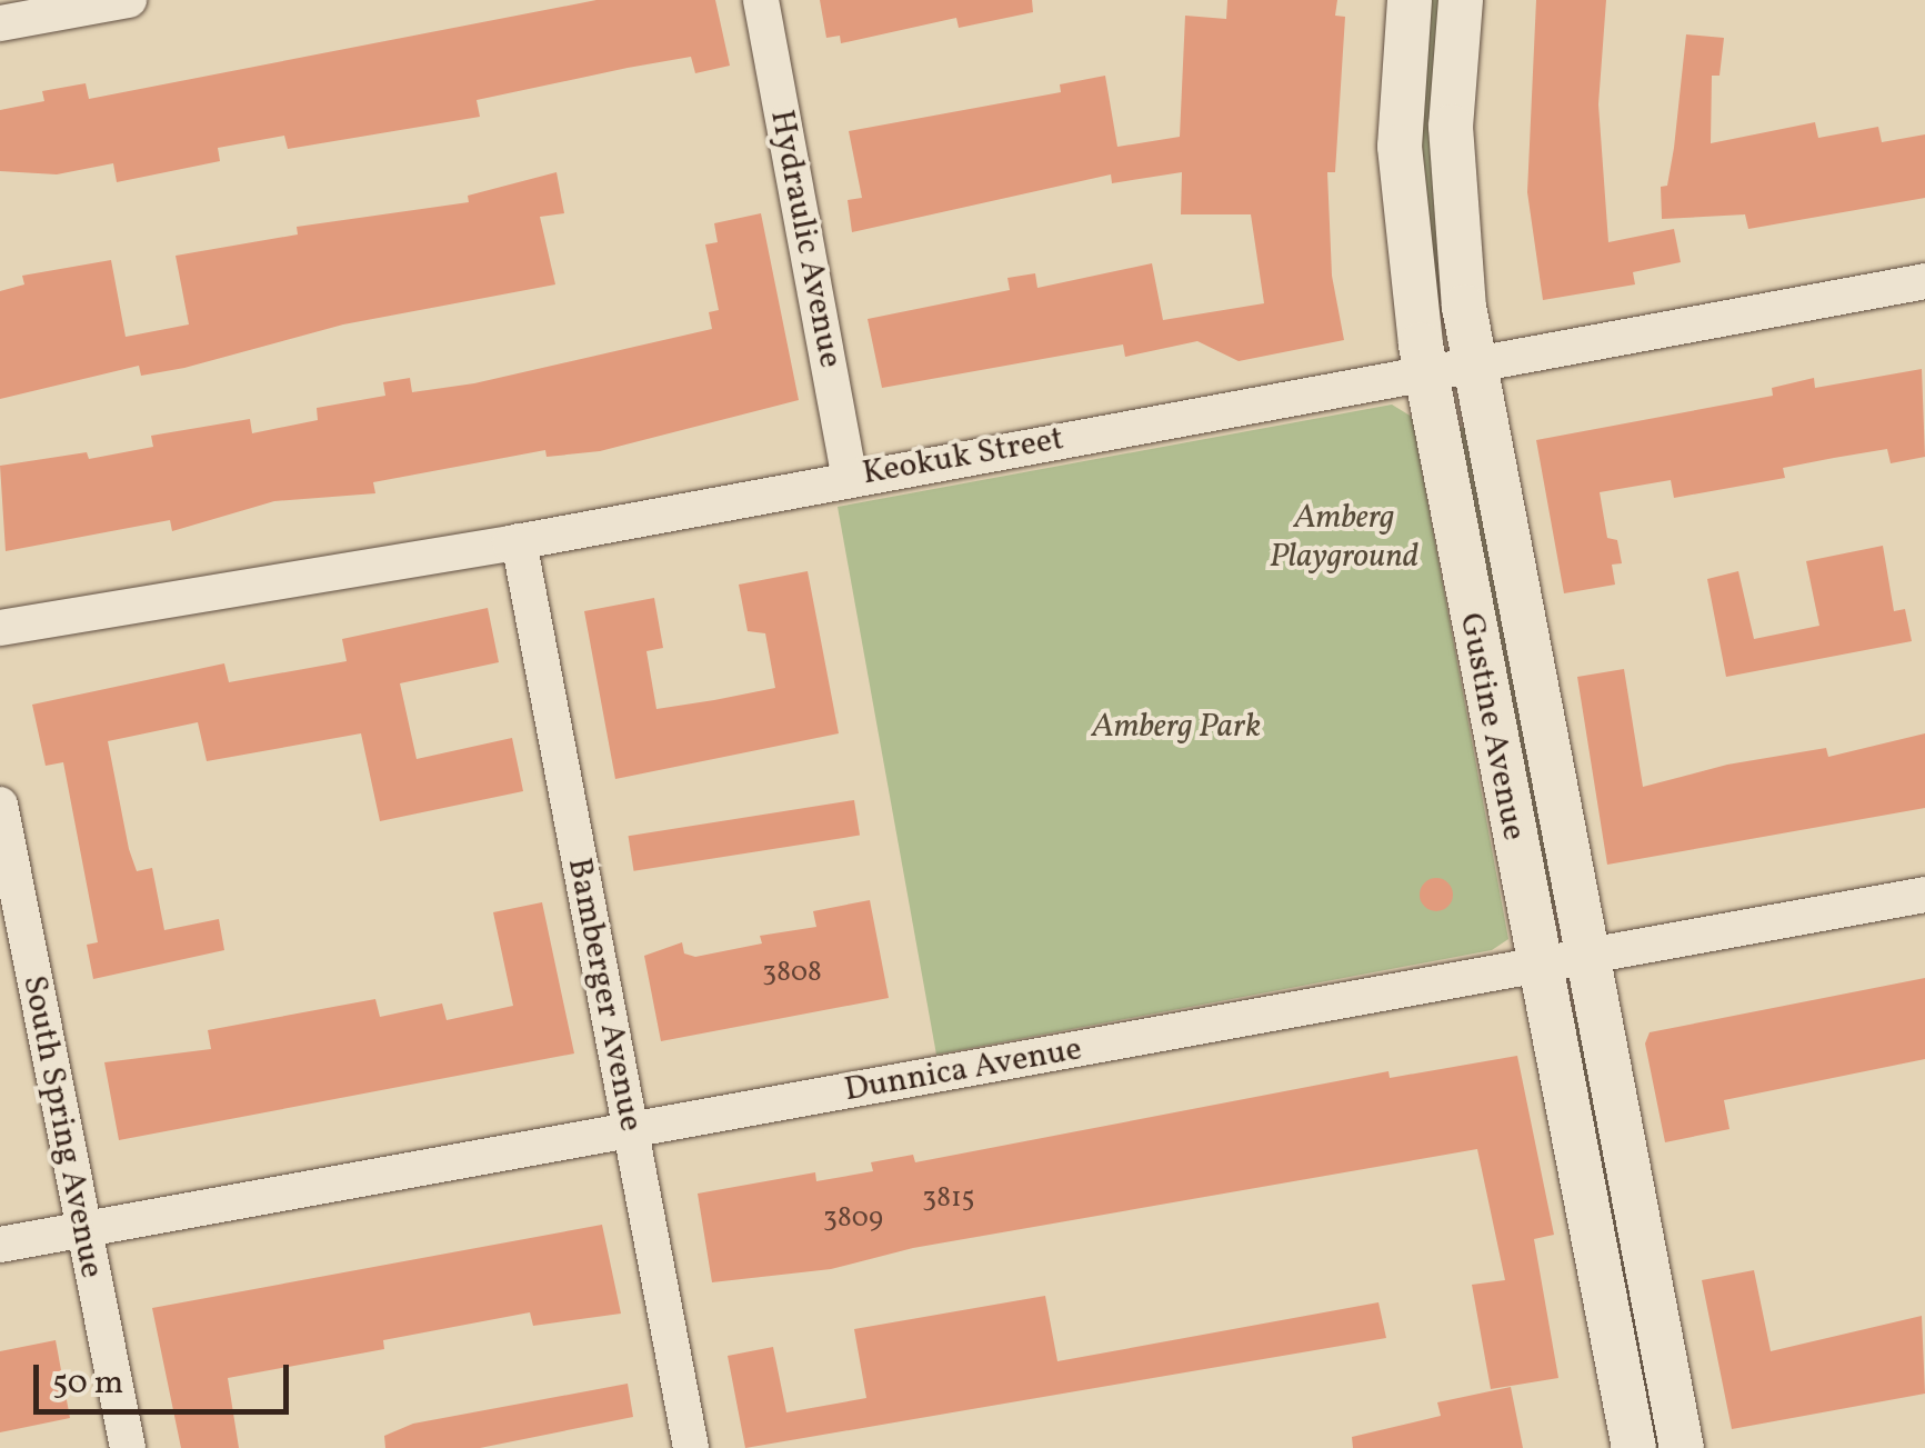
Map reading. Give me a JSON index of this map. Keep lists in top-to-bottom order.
{
  "streets": {
    "street": [
      "Hydraulic Avenue",
      "Keokuk Street",
      "Gustine Avenue",
      "Bamberger Avenue",
      "Dunnica Avenue",
      "South Spring Avenue"
    ]
  },
  "crossings": [
    ["Hydraulic Avenue", "Keokuk Street"],
    ["Keokuk Street", "Gustine Avenue"],
    ["Keokuk Street", "Bamberger Avenue"],
    ["Gustine Avenue", "Dunnica Avenue"],
    ["Bamberger Avenue", "Dunnica Avenue"],
    ["Dunnica Avenue", "South Spring Avenue"]
  ],
  "parks": ["Amberg Playground", "Amberg Park"],
  "house_numbers": ["3808", "3815", "3809"],
  "scale_bar": "50 m"
}
